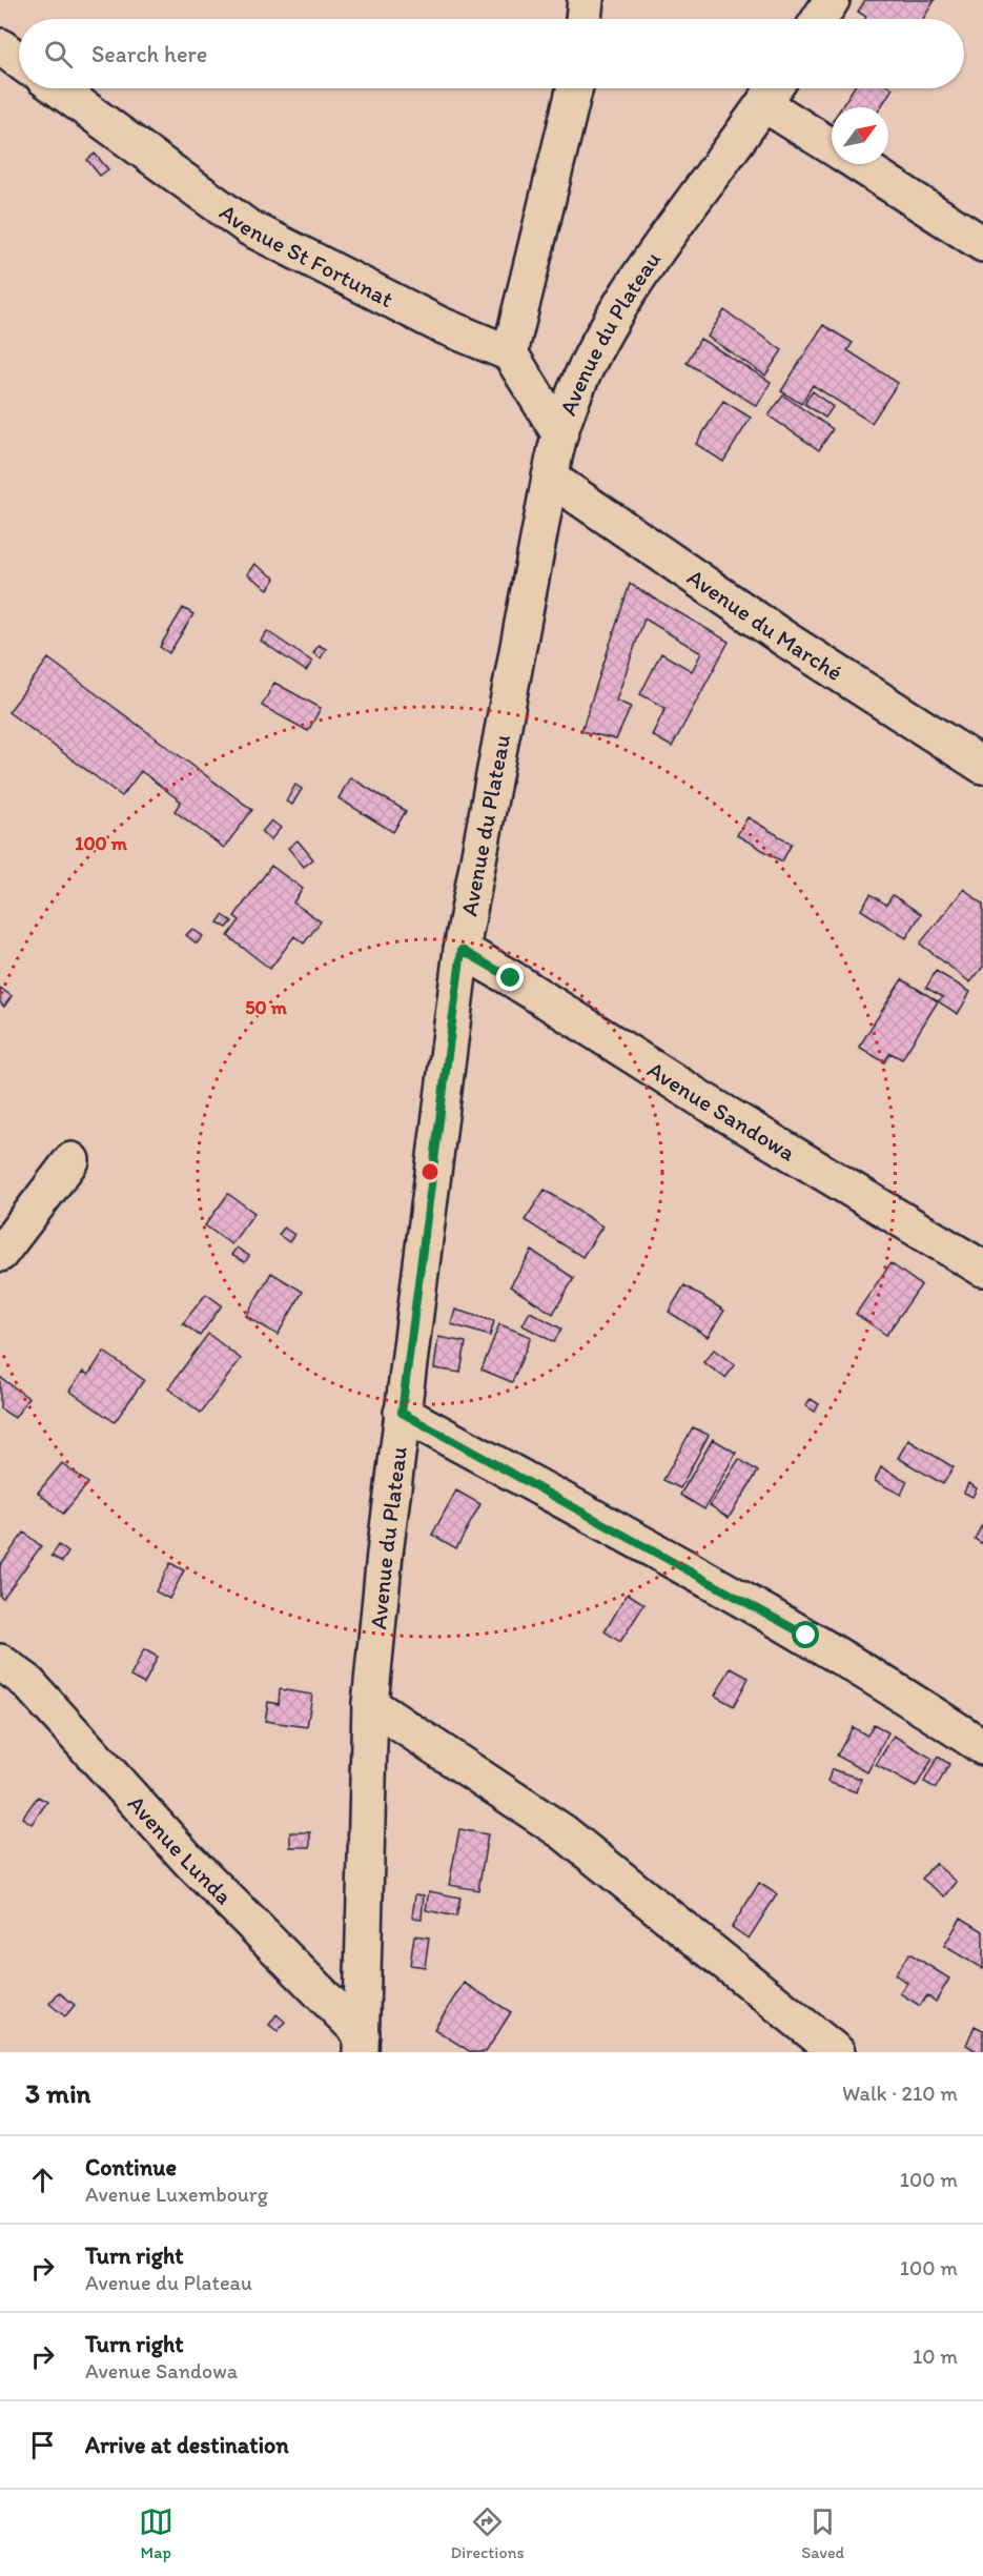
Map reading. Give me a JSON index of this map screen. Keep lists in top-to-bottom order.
{
  "streets": {
    "street": [
      "Avenue St Fortunat",
      "Avenue du Plateau",
      "Avenue du Marché",
      "Avenue Sandowa",
      "Avenue Lunda"
    ]
  },
  "crossings": [
    ["Avenue du Plateau", "Avenue du Marché"],
    ["Avenue du Plateau", "Avenue Sandowa"],
    ["Avenue du Plateau", "Avenue Lunda"]
  ],
  "north": "top right",
  "page": {
    "search": "Search here",
    "heading": ["3 min", "Walk · 210 m"],
    "list": [
      ["Continue", "Avenue Luxembourg", "100 m"],
      ["Turn right", "Avenue du Plateau", "100 m"],
      ["Turn right", "Avenue Sandowa", "10 m"],
      "Arrive at destination"
    ],
    "nav": ["Map", "Directions", "Saved"]
  },
  "rings": ["100 m", "50 m"]
}
